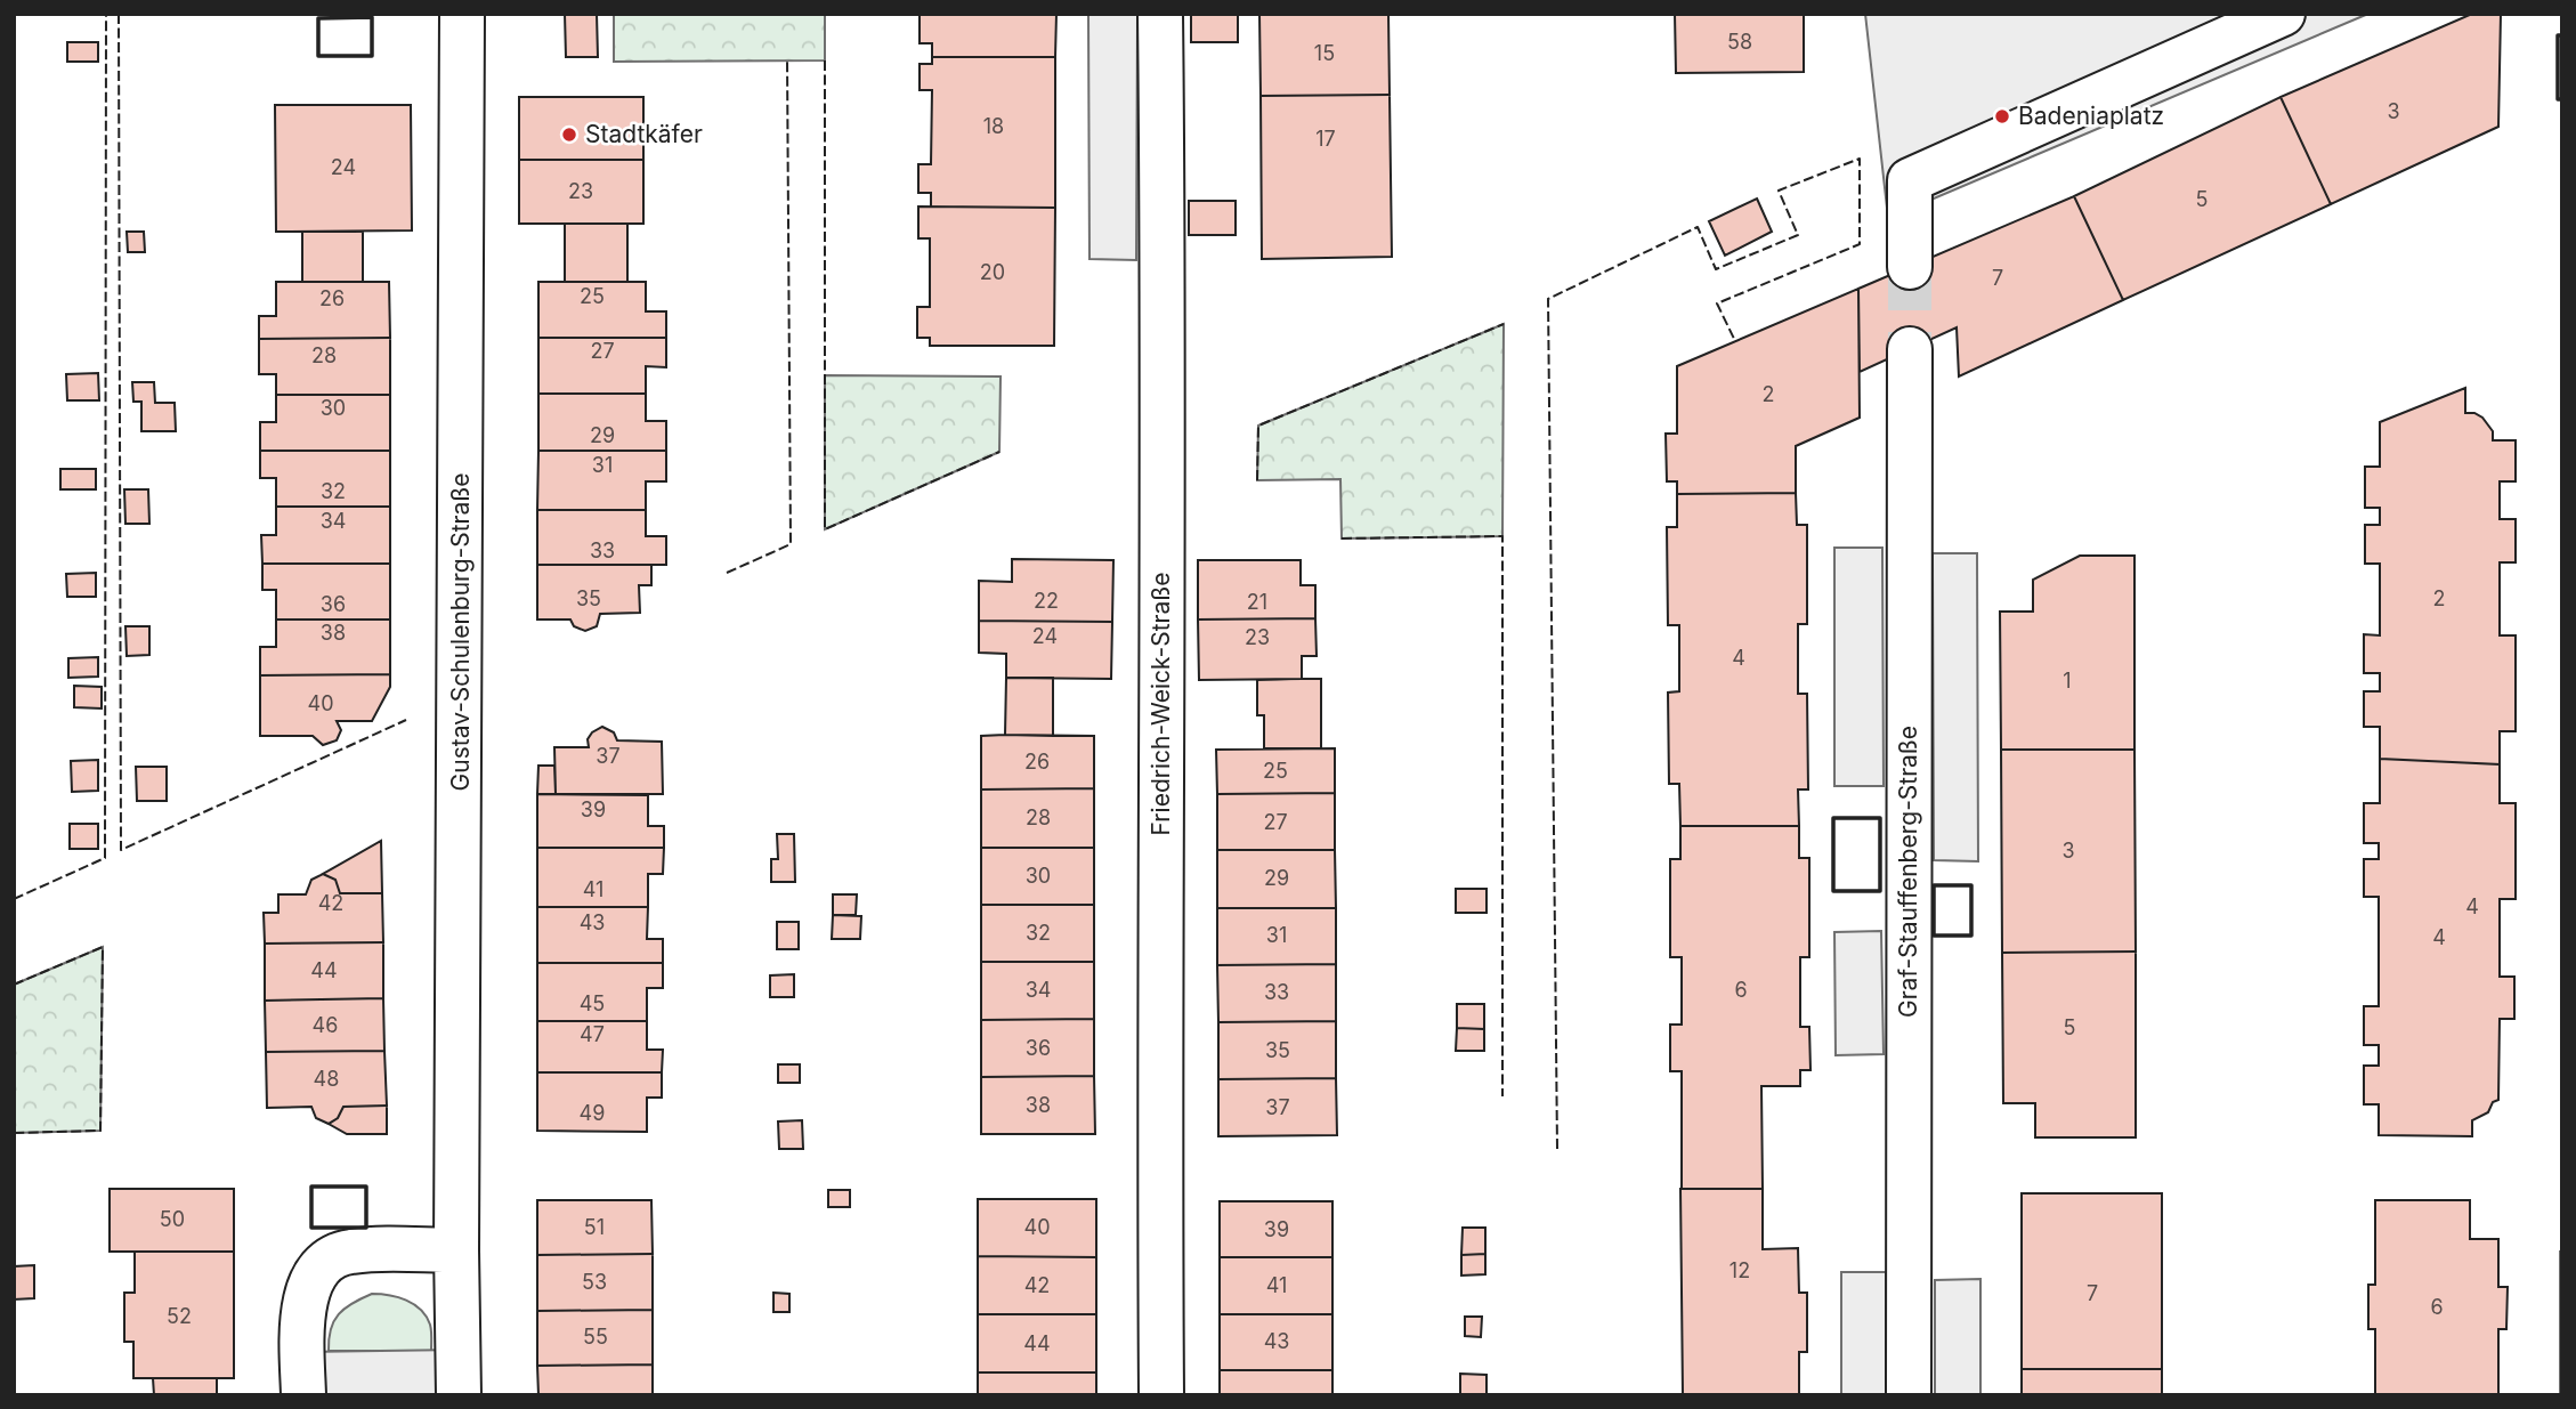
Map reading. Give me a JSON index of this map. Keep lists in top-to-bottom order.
{
  "streets": {
    "street": ["Gustav-Schulenburg-Straße", "Friedrich-Weick-Straße", "Graf-Stauffenberg-Straße"]
  },
  "places": ["Badeniaplatz", "Stadtkäfer"],
  "house_numbers": [
    "58",
    "15",
    "3",
    "18",
    "17",
    "24",
    "23",
    "5",
    "20",
    "7",
    "25",
    "26",
    "27",
    "28",
    "2",
    "30",
    "29",
    "31",
    "32",
    "34",
    "33",
    "35",
    "2",
    "22",
    "21",
    "36",
    "38",
    "24",
    "23",
    "4",
    "1",
    "40",
    "37",
    "26",
    "25",
    "39",
    "28",
    "27",
    "3",
    "30",
    "29",
    "41",
    "42",
    "4",
    "43",
    "32",
    "31",
    "4",
    "44",
    "34",
    "6",
    "33",
    "45",
    "46",
    "5",
    "47",
    "36",
    "35",
    "48",
    "38",
    "37",
    "49",
    "50",
    "51",
    "40",
    "39",
    "12",
    "53",
    "42",
    "41",
    "7",
    "6",
    "52",
    "55",
    "43",
    "44"
  ]
}
